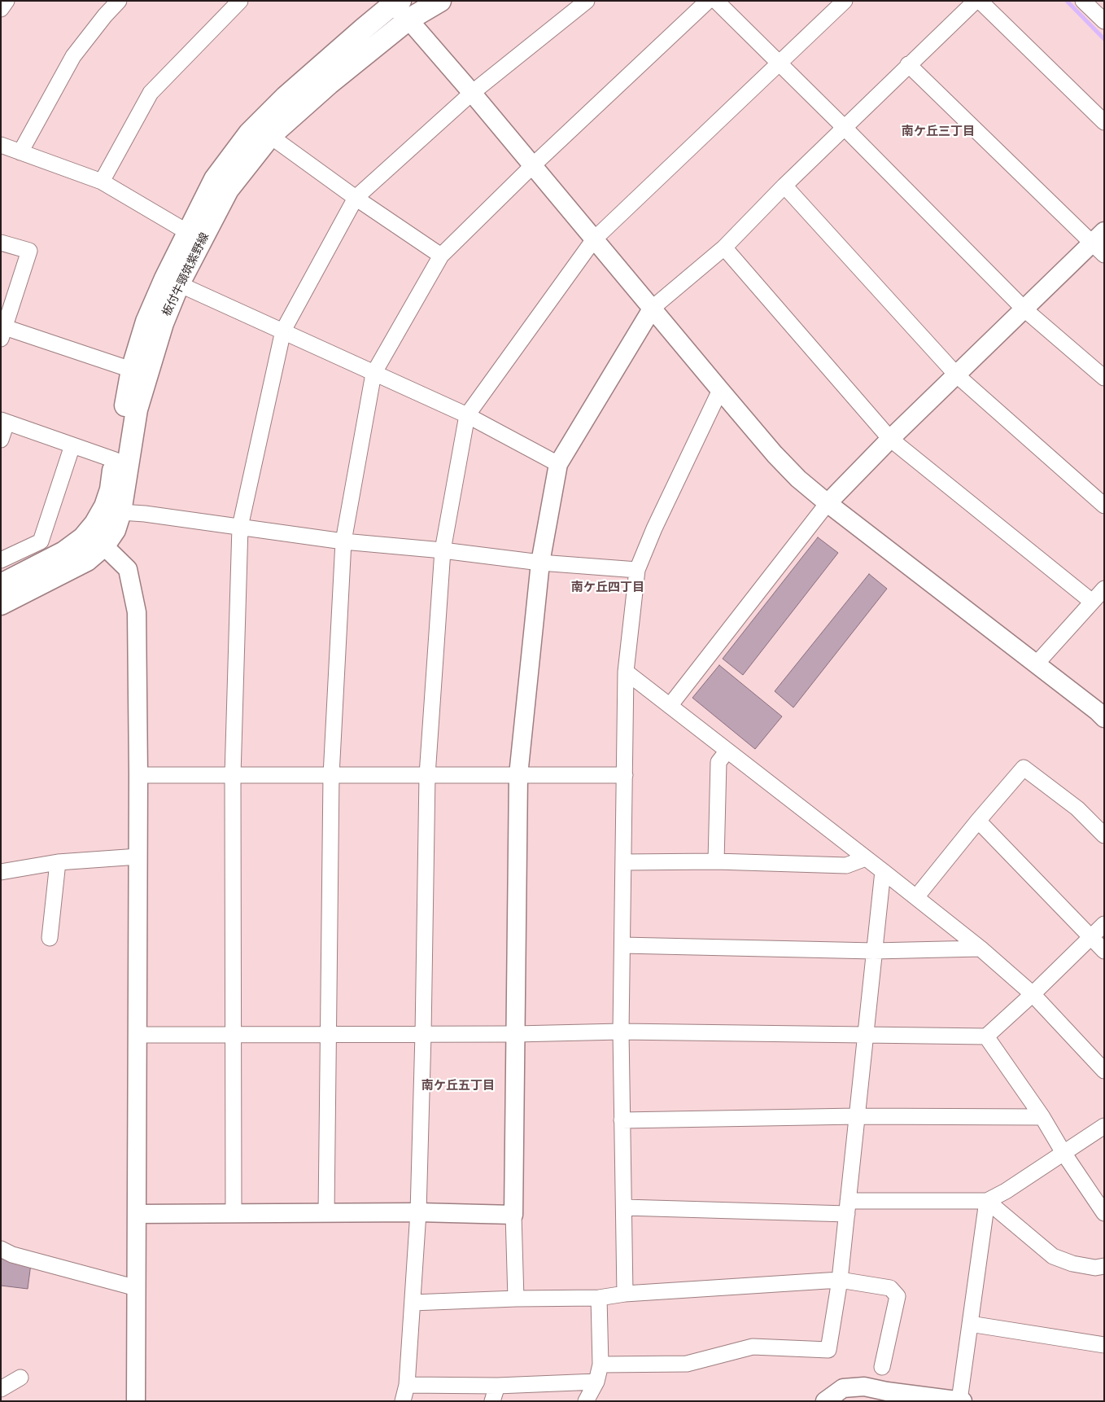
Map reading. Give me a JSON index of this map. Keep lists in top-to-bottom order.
{
  "streets": {
    "main road": ["板付牛頸筑紫野線"]
  },
  "districts": ["南ケ丘三丁目", "南ケ丘四丁目", "南ケ丘五丁目"]
}
